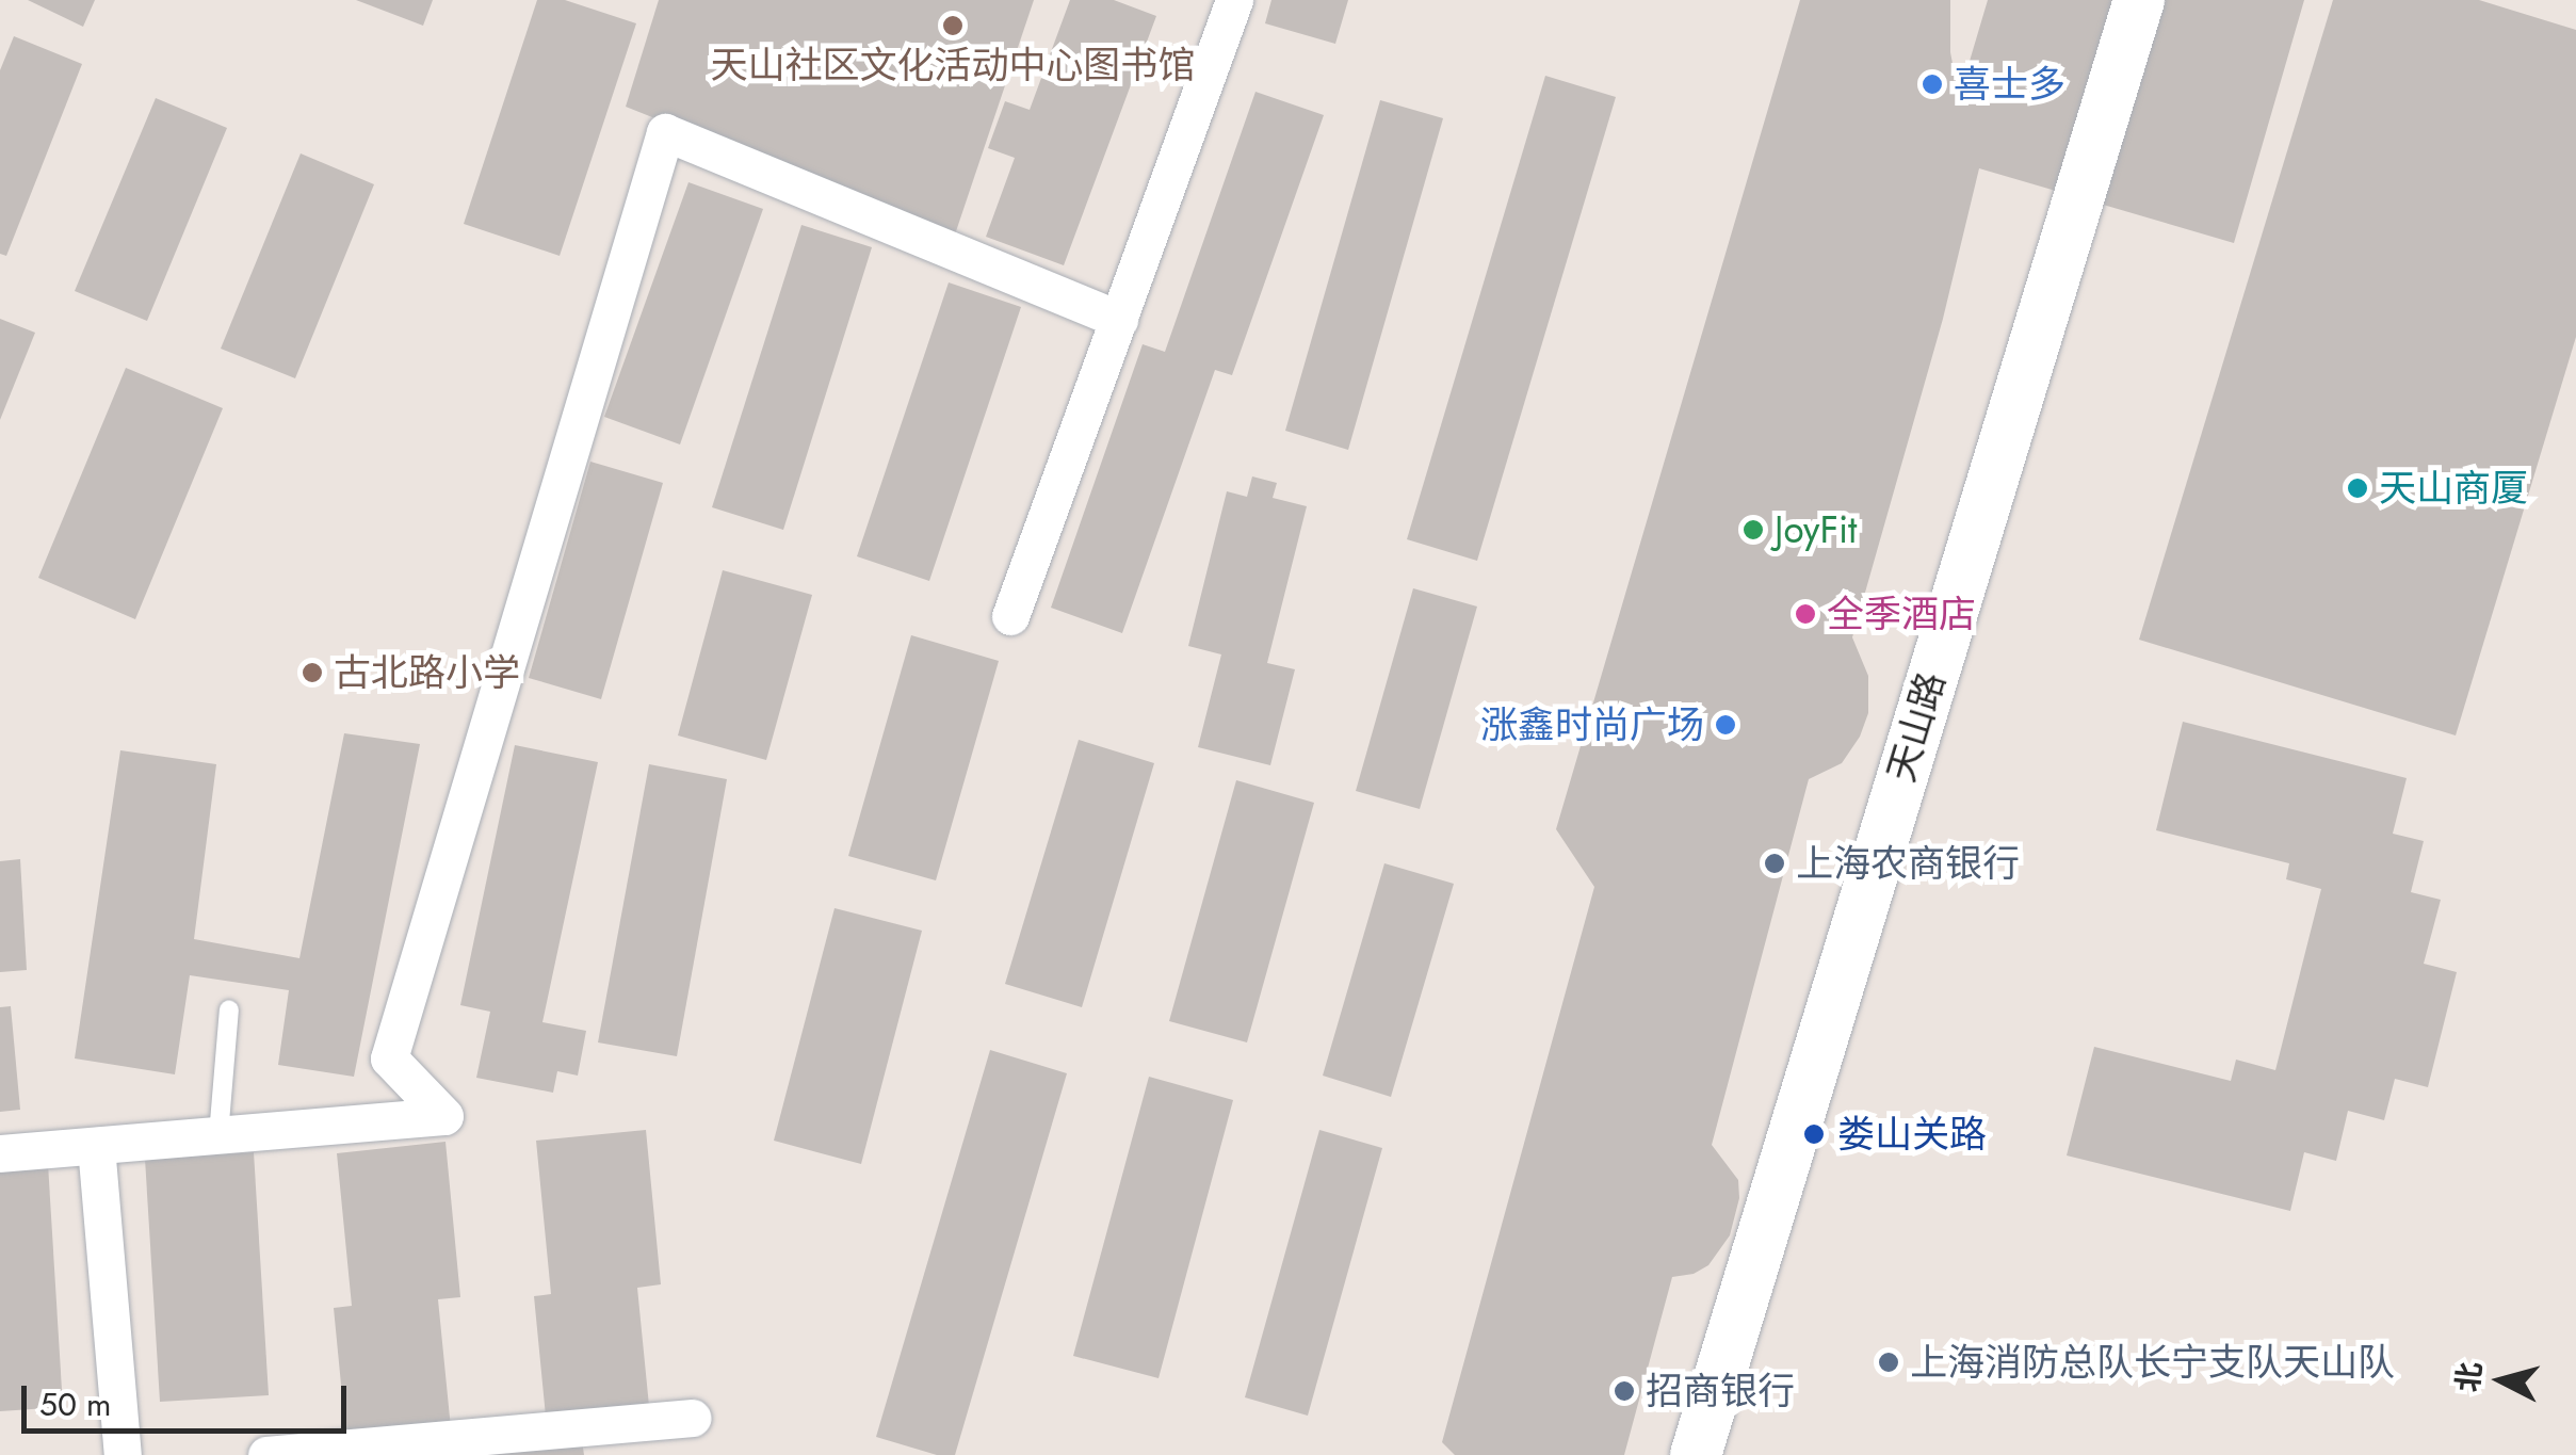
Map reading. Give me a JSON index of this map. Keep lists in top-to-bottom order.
{
  "streets": {
    "main road": ["天山路"]
  },
  "places": [
    "天山社区文化活动中心图书馆",
    "喜士多",
    "天山商厦",
    "JoyFit",
    "全季酒店",
    "古北路小学",
    "涨鑫时尚广场",
    "上海农商银行",
    "娄山关路",
    "上海消防总队长宁支队天山队",
    "招商银行"
  ],
  "scale_bar": "50 m",
  "north": "left"
}
